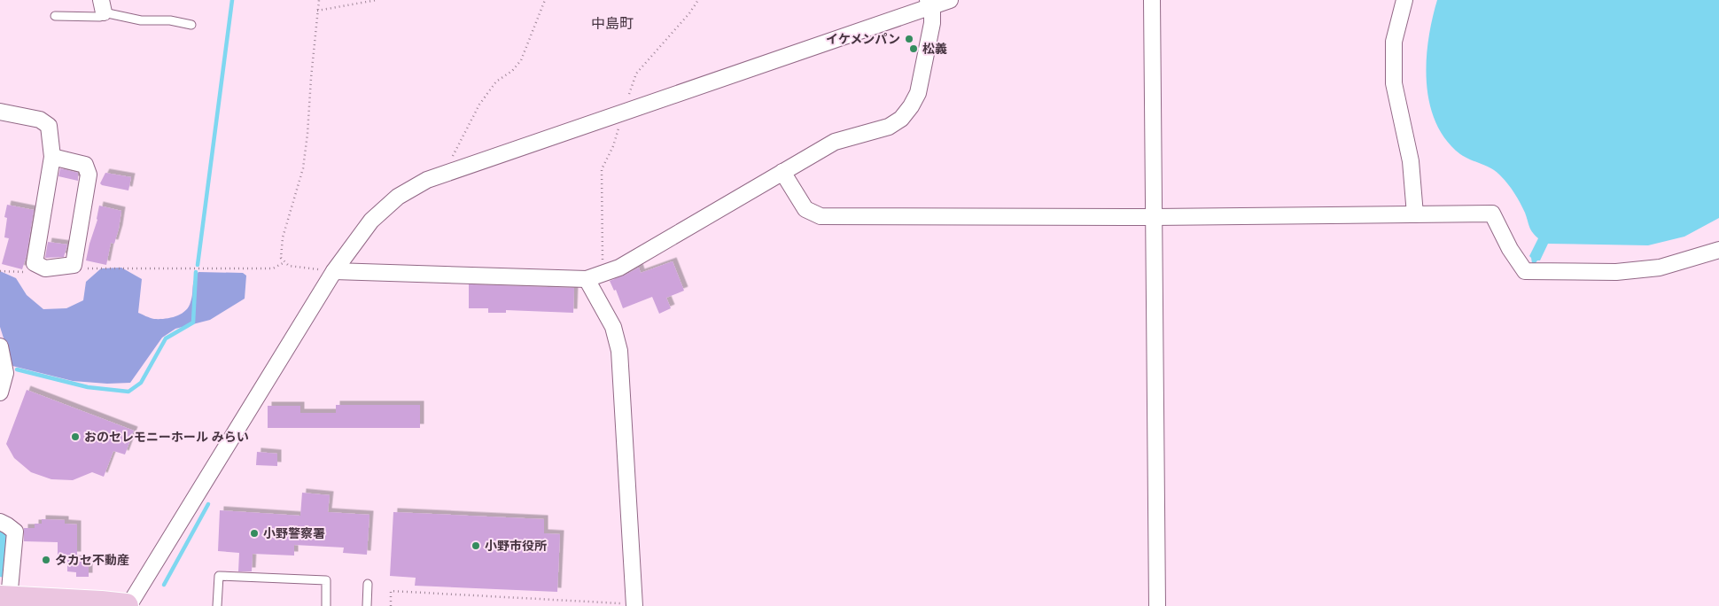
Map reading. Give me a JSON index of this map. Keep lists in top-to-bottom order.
{
  "districts": ["中島町"],
  "places": [
    "イケメンパン",
    "松義",
    "おのセレモニーホール みらい",
    "小野警察署",
    "小野市役所",
    "タカセ不動産"
  ]
}
